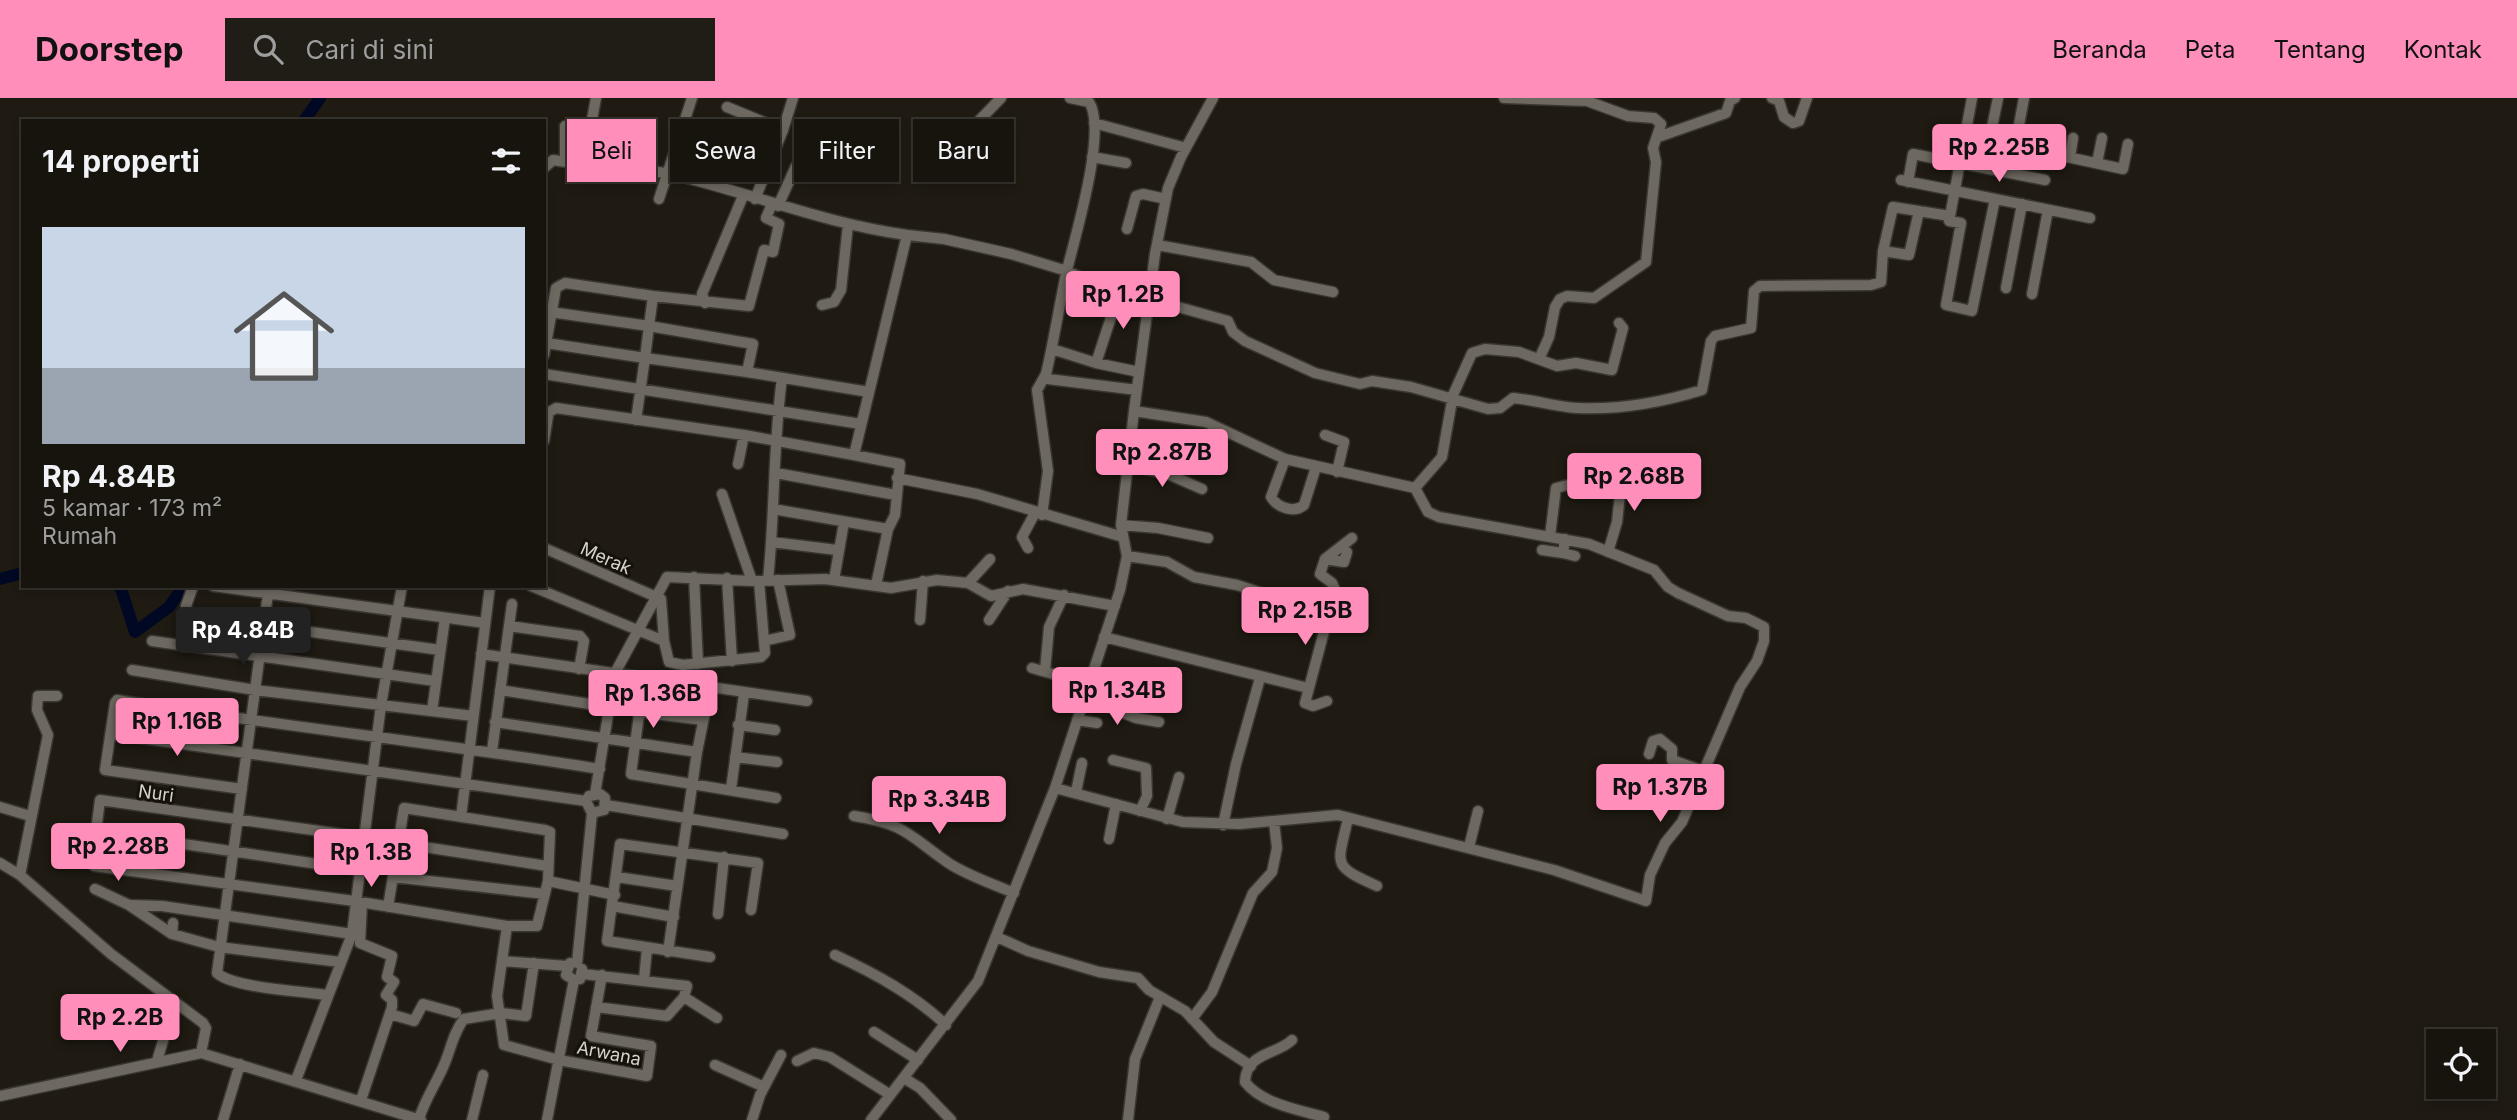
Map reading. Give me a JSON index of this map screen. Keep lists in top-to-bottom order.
{
  "streets": {
    "street": ["Merak", "Nuri", "Arwana"]
  },
  "page": {
    "header": "Doorstep",
    "search": "Cari di sini",
    "nav": [
      "Beranda",
      "Peta",
      "Tentang",
      "Kontak"
    ],
    "chip": [
      "Beli",
      "Sewa",
      "Filter",
      "Baru"
    ],
    "heading": "14 properti",
    "price": [
      "Rp 2.25B",
      "Rp 1.2B",
      "Rp 2.87B",
      "Rp 2.68B",
      "Rp 2.15B",
      "Rp 4.84B",
      "Rp 1.34B",
      "Rp 1.36B",
      "Rp 1.16B",
      "Rp 1.37B",
      "Rp 3.34B",
      "Rp 2.28B",
      "Rp 1.3B",
      "Rp 2.2B"
    ],
    "list": [
      {
        "name": "Rp 4.84B",
        "note": "5 kamar · 173 m² · Rumah"
      }
    ]
  }
}
